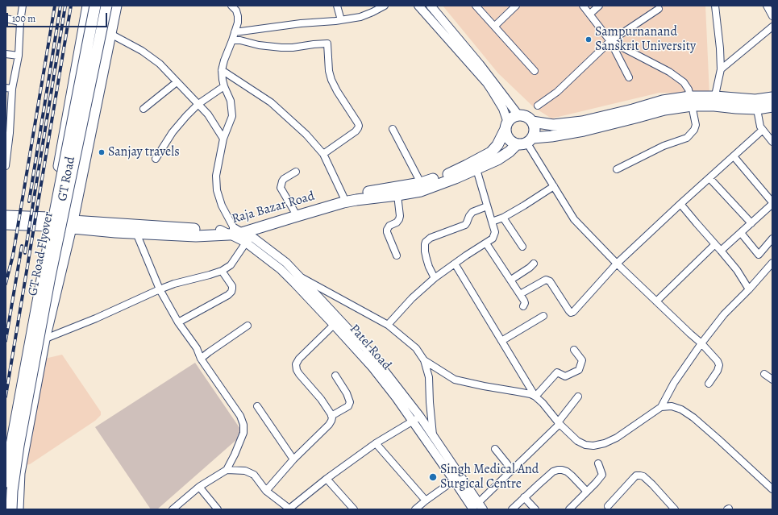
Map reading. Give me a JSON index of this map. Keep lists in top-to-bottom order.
{
  "streets": {
    "main road": ["GT Road", "Raja Bazar Road", "GT Road Flyover"],
    "street": ["Patel Road"]
  },
  "crossings": [
    ["GT Road", "Raja Bazar Road"],
    ["Raja Bazar Road", "Patel Road"]
  ],
  "places": ["Sampurnanand Sanskrit University", "Sanjay travels", "Singh Medical And Surgical Centre"],
  "scale_bar": "100 m"
}
